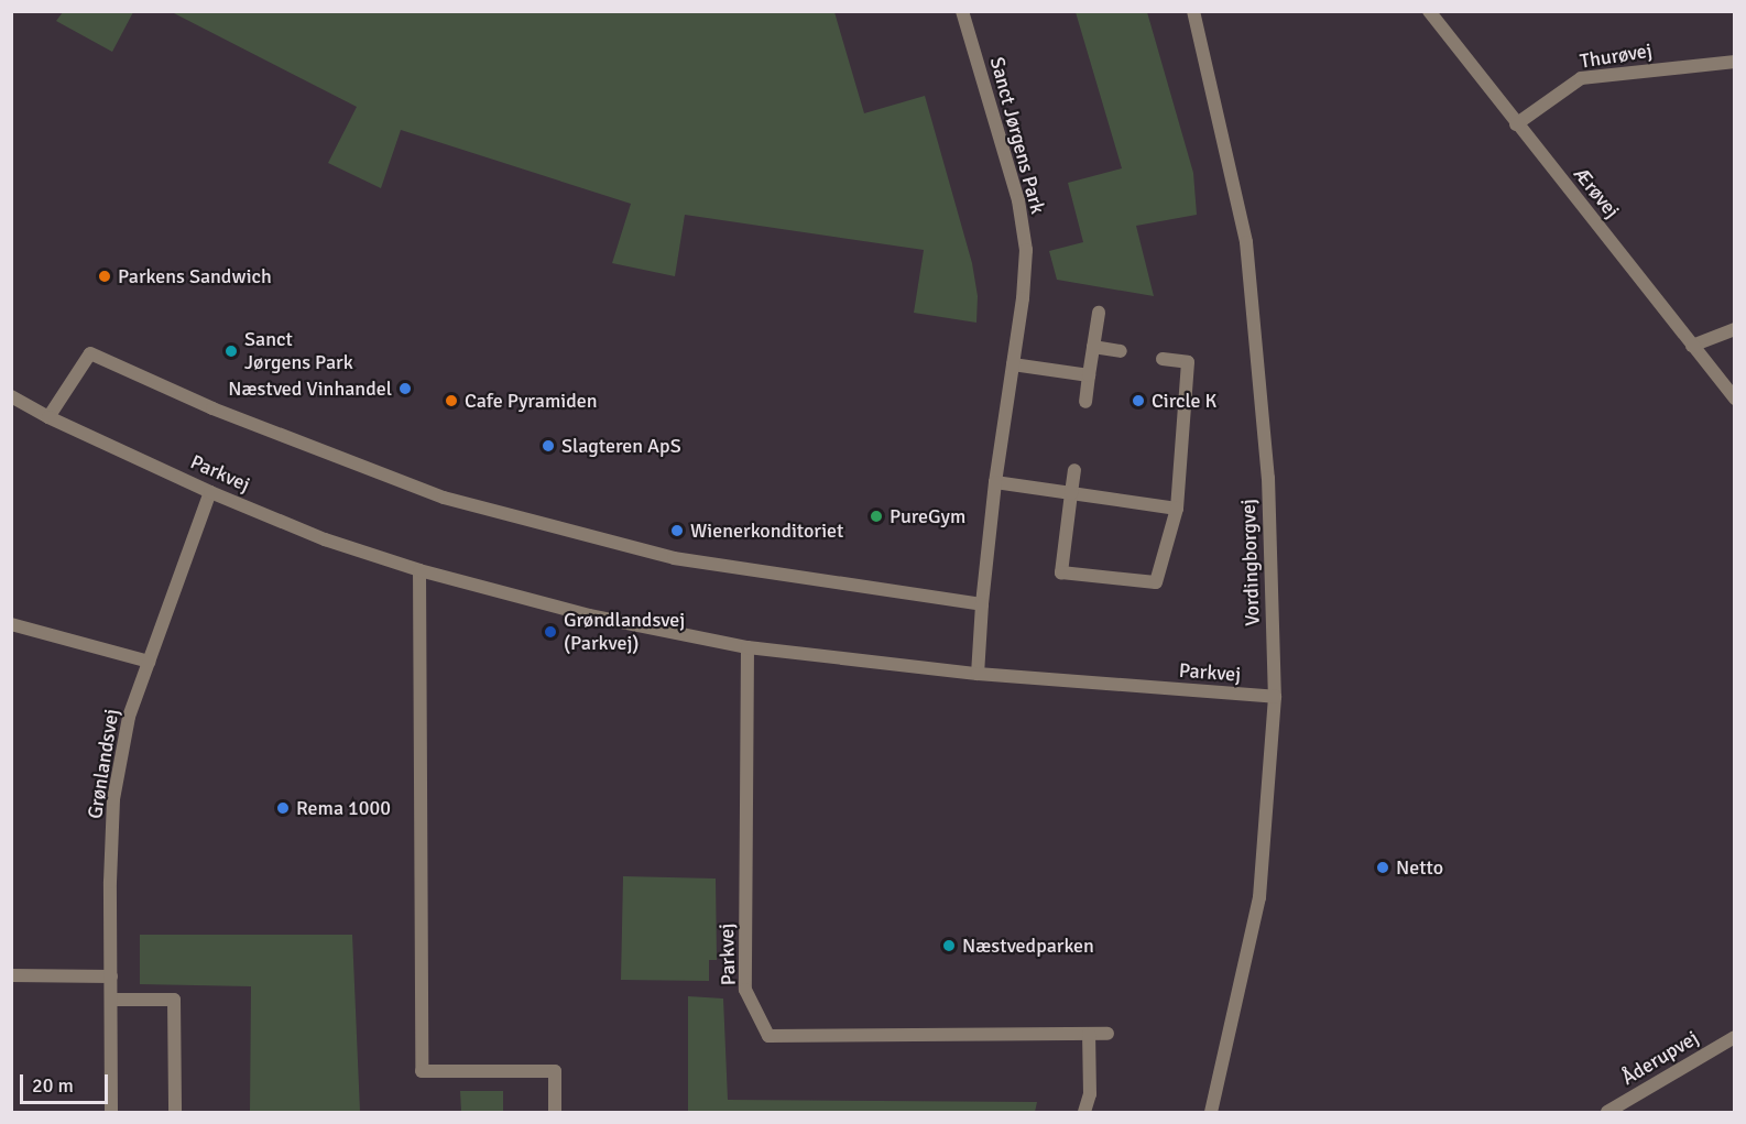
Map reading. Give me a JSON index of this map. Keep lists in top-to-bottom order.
{
  "streets": {
    "street": [
      "Thurøvej",
      "Sanct Jørgens Park",
      "Ærøvej",
      "Parkvej",
      "Vordingborgvej",
      "Grønlandsvej",
      "Åderupvej"
    ]
  },
  "crossings": [
    ["Thurøvej", "Ærøvej"],
    ["Sanct Jørgens Park", "Parkvej"],
    ["Parkvej", "Vordingborgvej"],
    ["Parkvej", "Grønlandsvej"]
  ],
  "places": [
    "Parkens Sandwich",
    "Sanct Jørgens Park",
    "Næstved Vinhandel",
    "Cafe Pyramiden",
    "Circle K",
    "Slagteren ApS",
    "PureGym",
    "Wienerkonditoriet",
    "Grøndlandsvej (Parkvej)",
    "Rema 1000",
    "Netto",
    "Næstvedparken"
  ],
  "scale_bar": "20 m"
}
